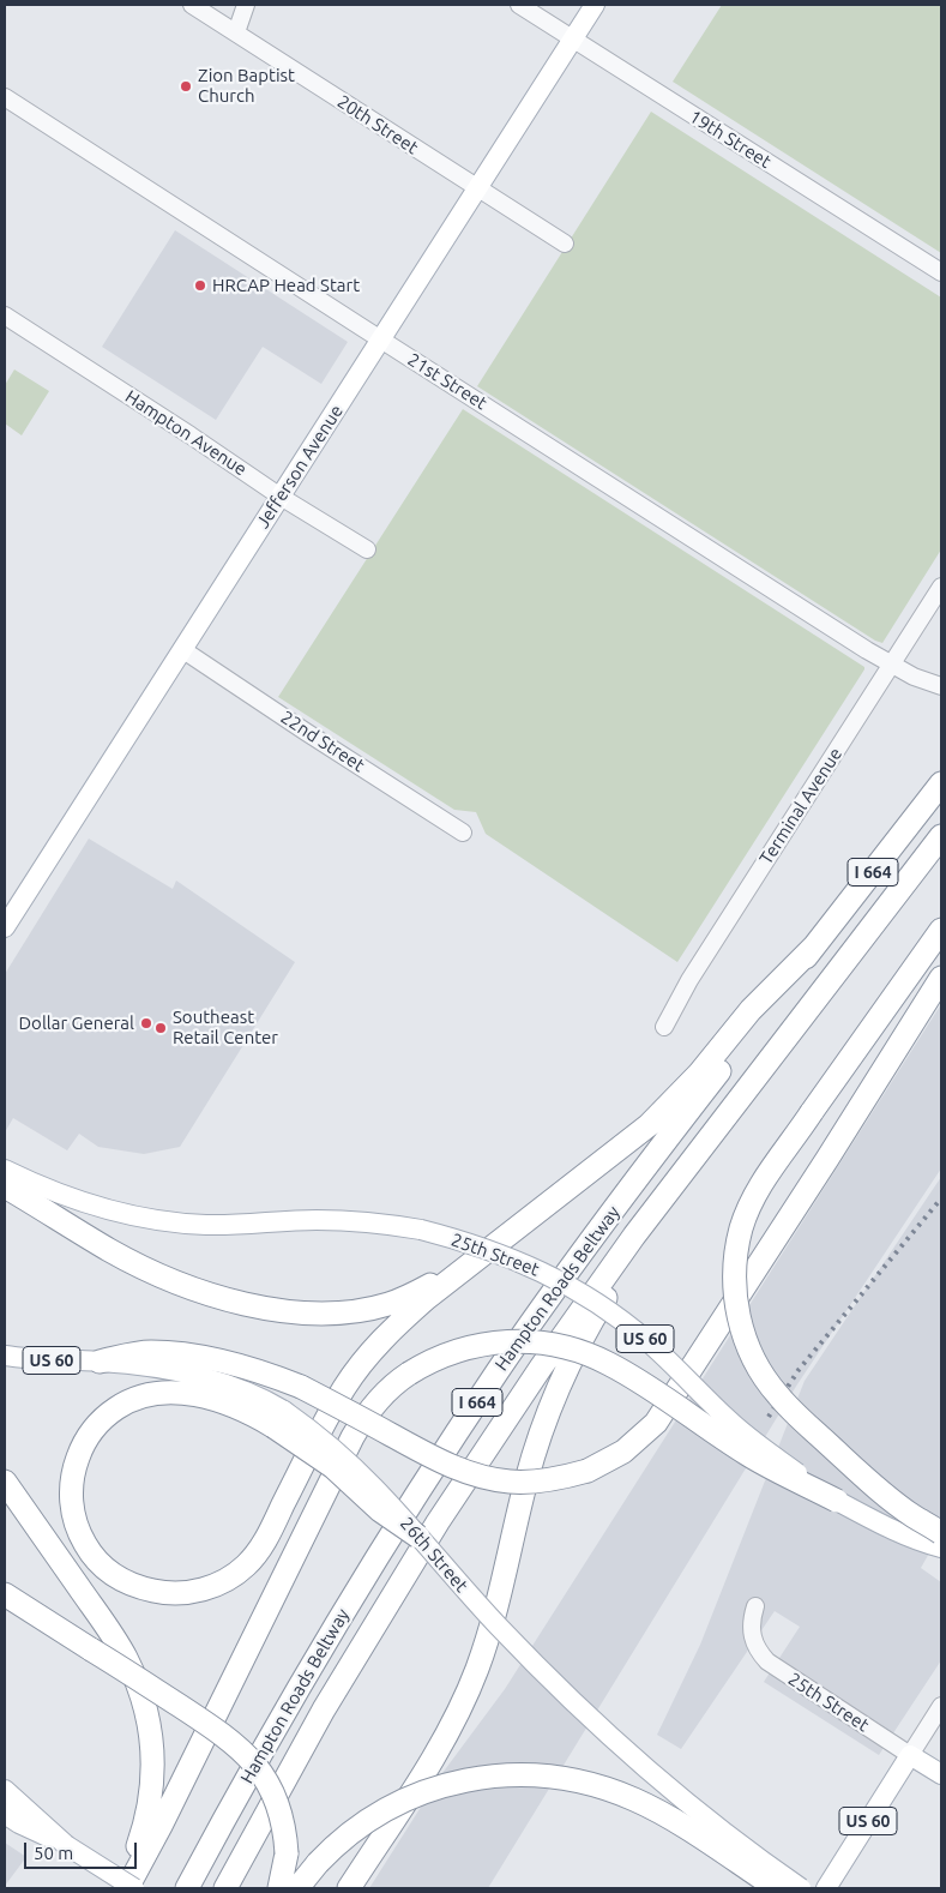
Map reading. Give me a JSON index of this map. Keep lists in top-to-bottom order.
{
  "streets": {
    "highway": ["I 664", "Hampton Roads Beltway"],
    "main road": [
      "Jefferson Avenue",
      "25th Street",
      "US 60",
      "26th Street"
    ],
    "street": [
      "20th Street",
      "19th Street",
      "21st Street",
      "Hampton Avenue",
      "22nd Street",
      "Terminal Avenue"
    ]
  },
  "crossings": [
    ["20th Street", "Jefferson Avenue"],
    ["19th Street", "Jefferson Avenue"],
    ["21st Street", "Jefferson Avenue"],
    ["21st Street", "Terminal Avenue"],
    ["Hampton Avenue", "Jefferson Avenue"],
    ["Jefferson Avenue", "22nd Street"],
    ["25th Street", "US 60"]
  ],
  "places": [
    "Zion Baptist Church",
    "HRCAP Head Start",
    "Dollar General",
    "Southeast Retail Center"
  ],
  "scale_bar": "50 m"
}
